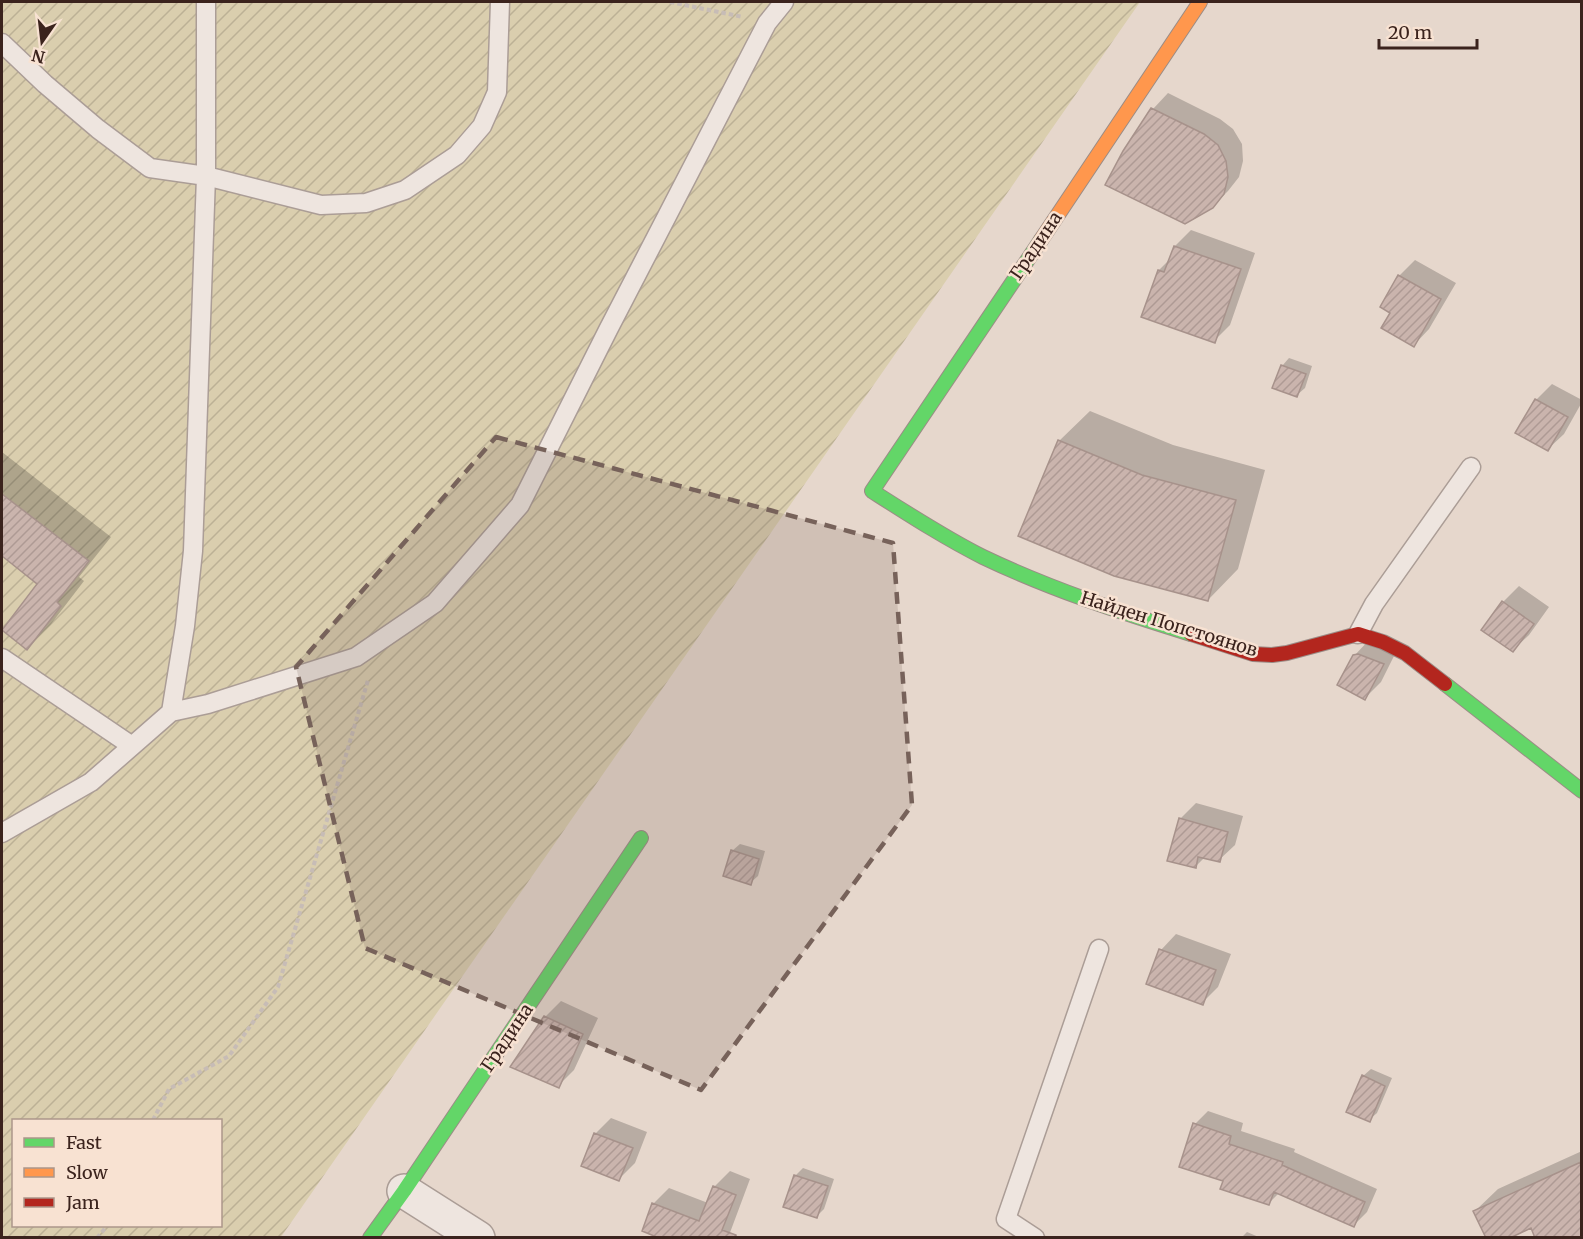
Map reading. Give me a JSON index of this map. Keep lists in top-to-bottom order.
{
  "streets": {
    "street": ["Градина", "Найден Попстоянов"]
  },
  "crossings": [
    ["Градина", "Найден Попстоянов"]
  ],
  "legend": ["Fast", "Slow", "Jam"],
  "scale_bar": "20 m",
  "north": "bottom"
}
